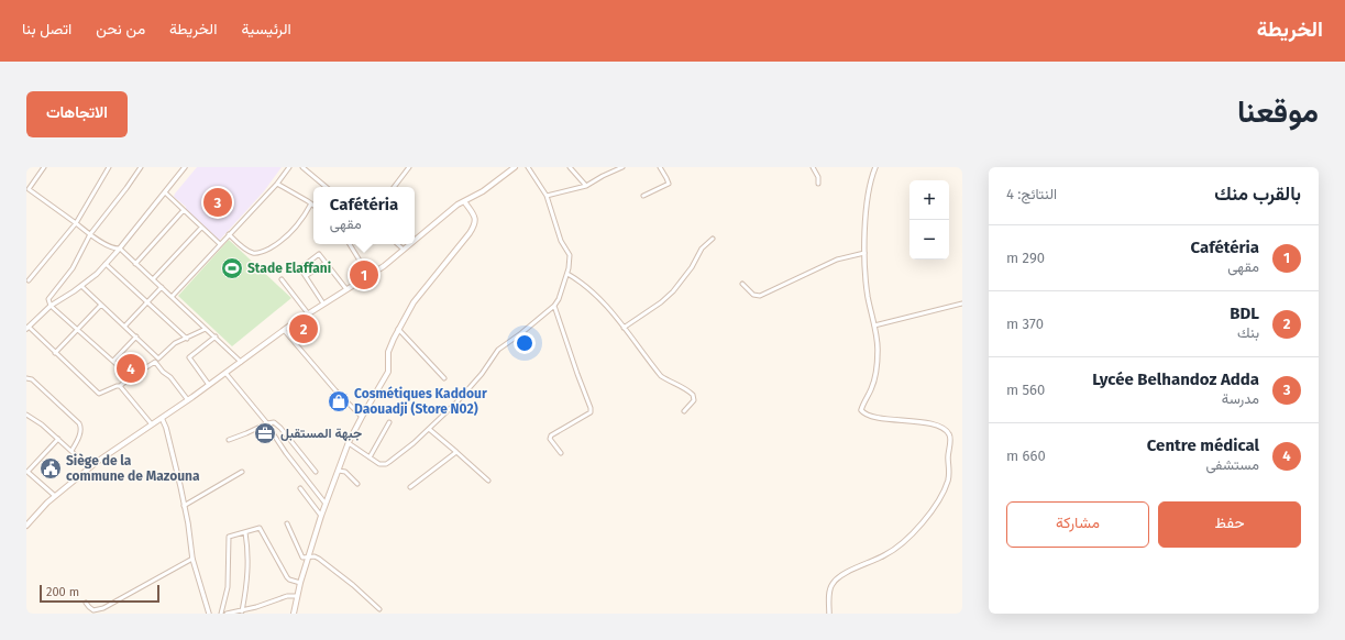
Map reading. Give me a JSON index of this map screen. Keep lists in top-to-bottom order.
{
  "places": {
    "sports": ["Stade Elaffani"],
    "shop": ["Cosmétiques Kaddour Daouadji (Store N02)"],
    "office": ["جبهة المستقبل"],
    "public building": ["Siège de la commune de Mazouna"]
  },
  "scale_bar": "200 m",
  "page": {
    "header": "الخريطة",
    "nav": [
      "الرئيسية",
      "الخريطة",
      "من نحن",
      "اتصل بنا"
    ],
    "title": "موقعنا",
    "buttons": [
      "الاتجاهات",
      ["حفظ", "مشاركة"]
    ],
    "heading": ["بالقرب منك", "النتائج: 4"],
    "map_buttons": ["+", "−"],
    "pins": [
      "3",
      "1",
      "2",
      "4"
    ],
    "popup": ["Cafétéria", "مقهى"],
    "list": [
      {
        "mark": "1",
        "name": "Cafétéria",
        "note": "مقهى",
        "value": "290 m"
      },
      {
        "mark": "2",
        "name": "BDL",
        "note": "بنك",
        "value": "370 m"
      },
      {
        "mark": "3",
        "name": "Lycée Belhandoz Adda",
        "note": "مدرسة",
        "value": "560 m"
      },
      {
        "mark": "4",
        "name": "Centre médical",
        "note": "مستشفى",
        "value": "660 m"
      }
    ],
    "scale": "200 m"
  }
}
